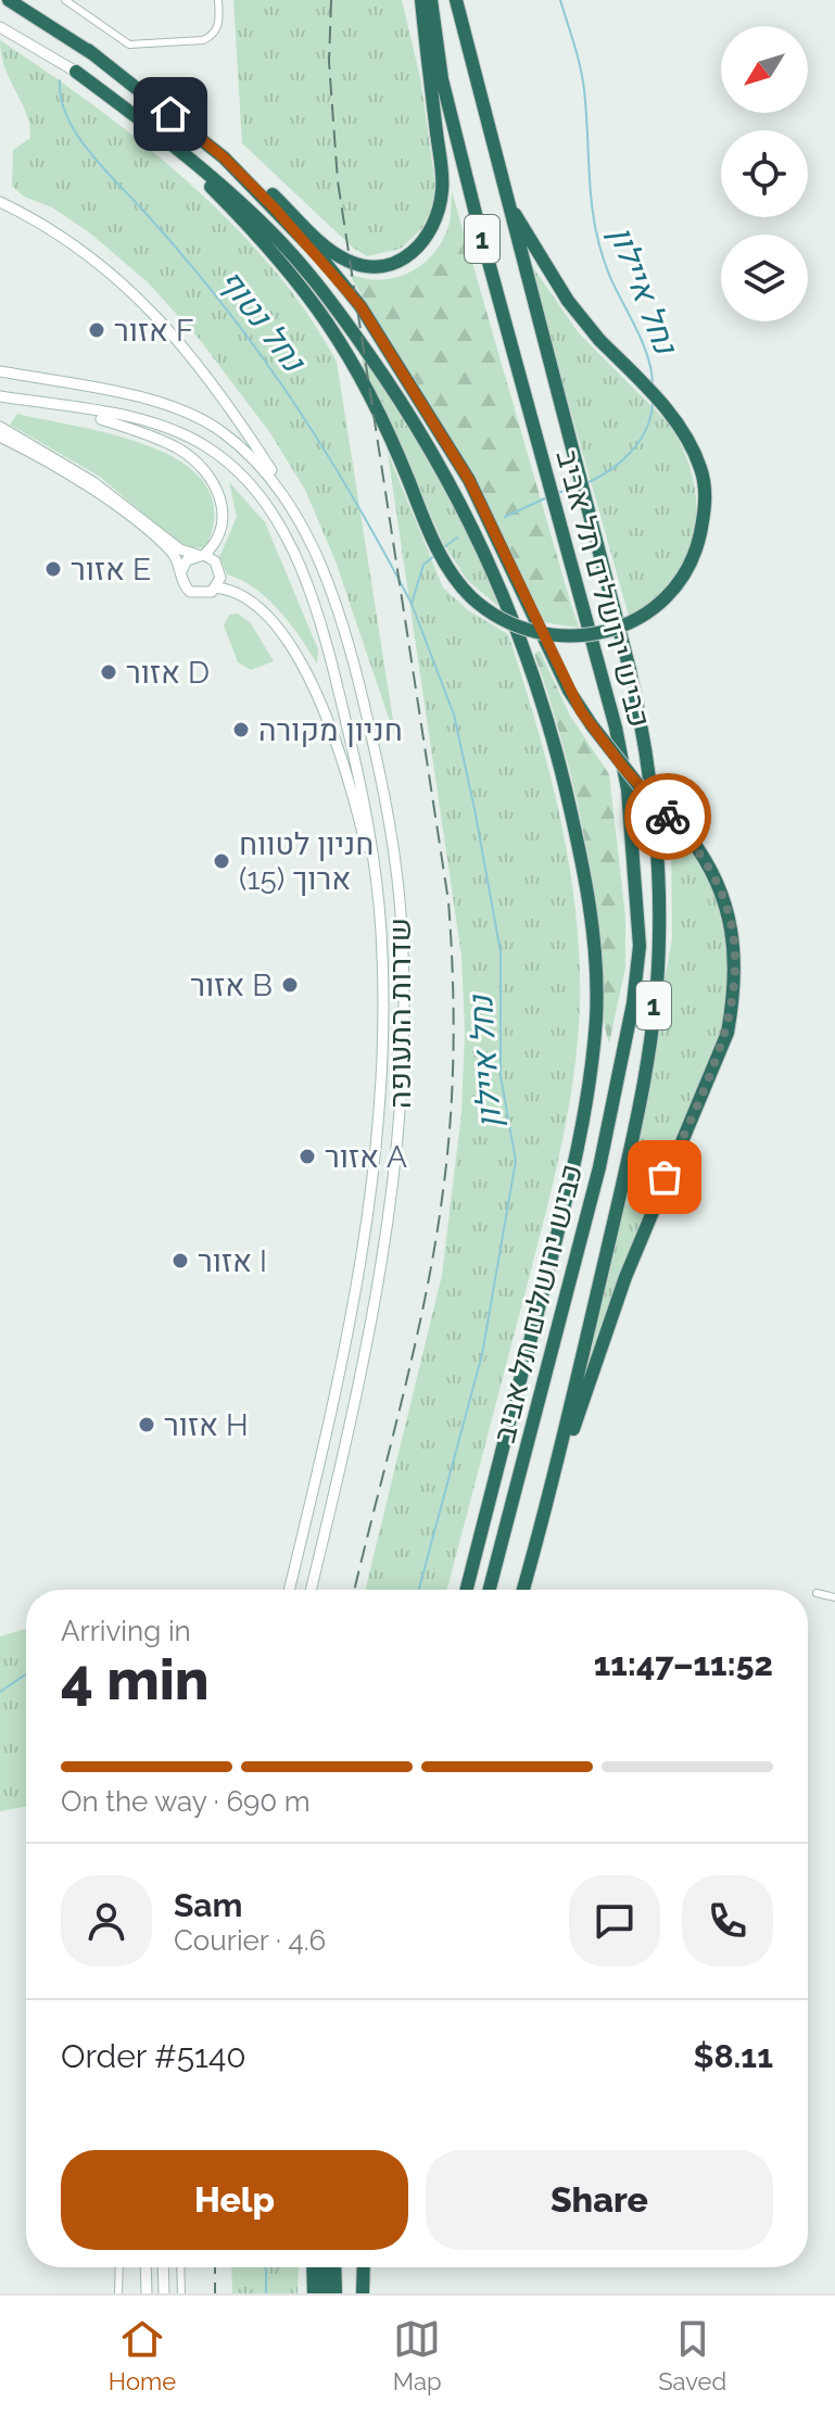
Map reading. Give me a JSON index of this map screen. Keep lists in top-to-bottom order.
{
  "streets": {
    "highway": ["1", "כביש ירושלים תל אביב"],
    "main road": ["שדרות התעופה"]
  },
  "water": ["נחל איילון", "נחל נטוף"],
  "places": [
    "אזור F",
    "אזור E",
    "אזור D",
    "חניון מקורה",
    "חניון לטווח ארוך (15)",
    "אזור B",
    "אזור A",
    "אזור I",
    "אזור H"
  ],
  "north": "bottom left",
  "page": {
    "heading": ["4 min", "Arriving in", "11:47–11:52"],
    "panel": [
      "Sam",
      "Courier · 4.6",
      "Order #5140",
      "$8.11"
    ],
    "bar": "On the way · 690 m",
    "buttons": ["Help", "Share"],
    "tabs": ["Home", "Map", "Saved"]
  }
}
